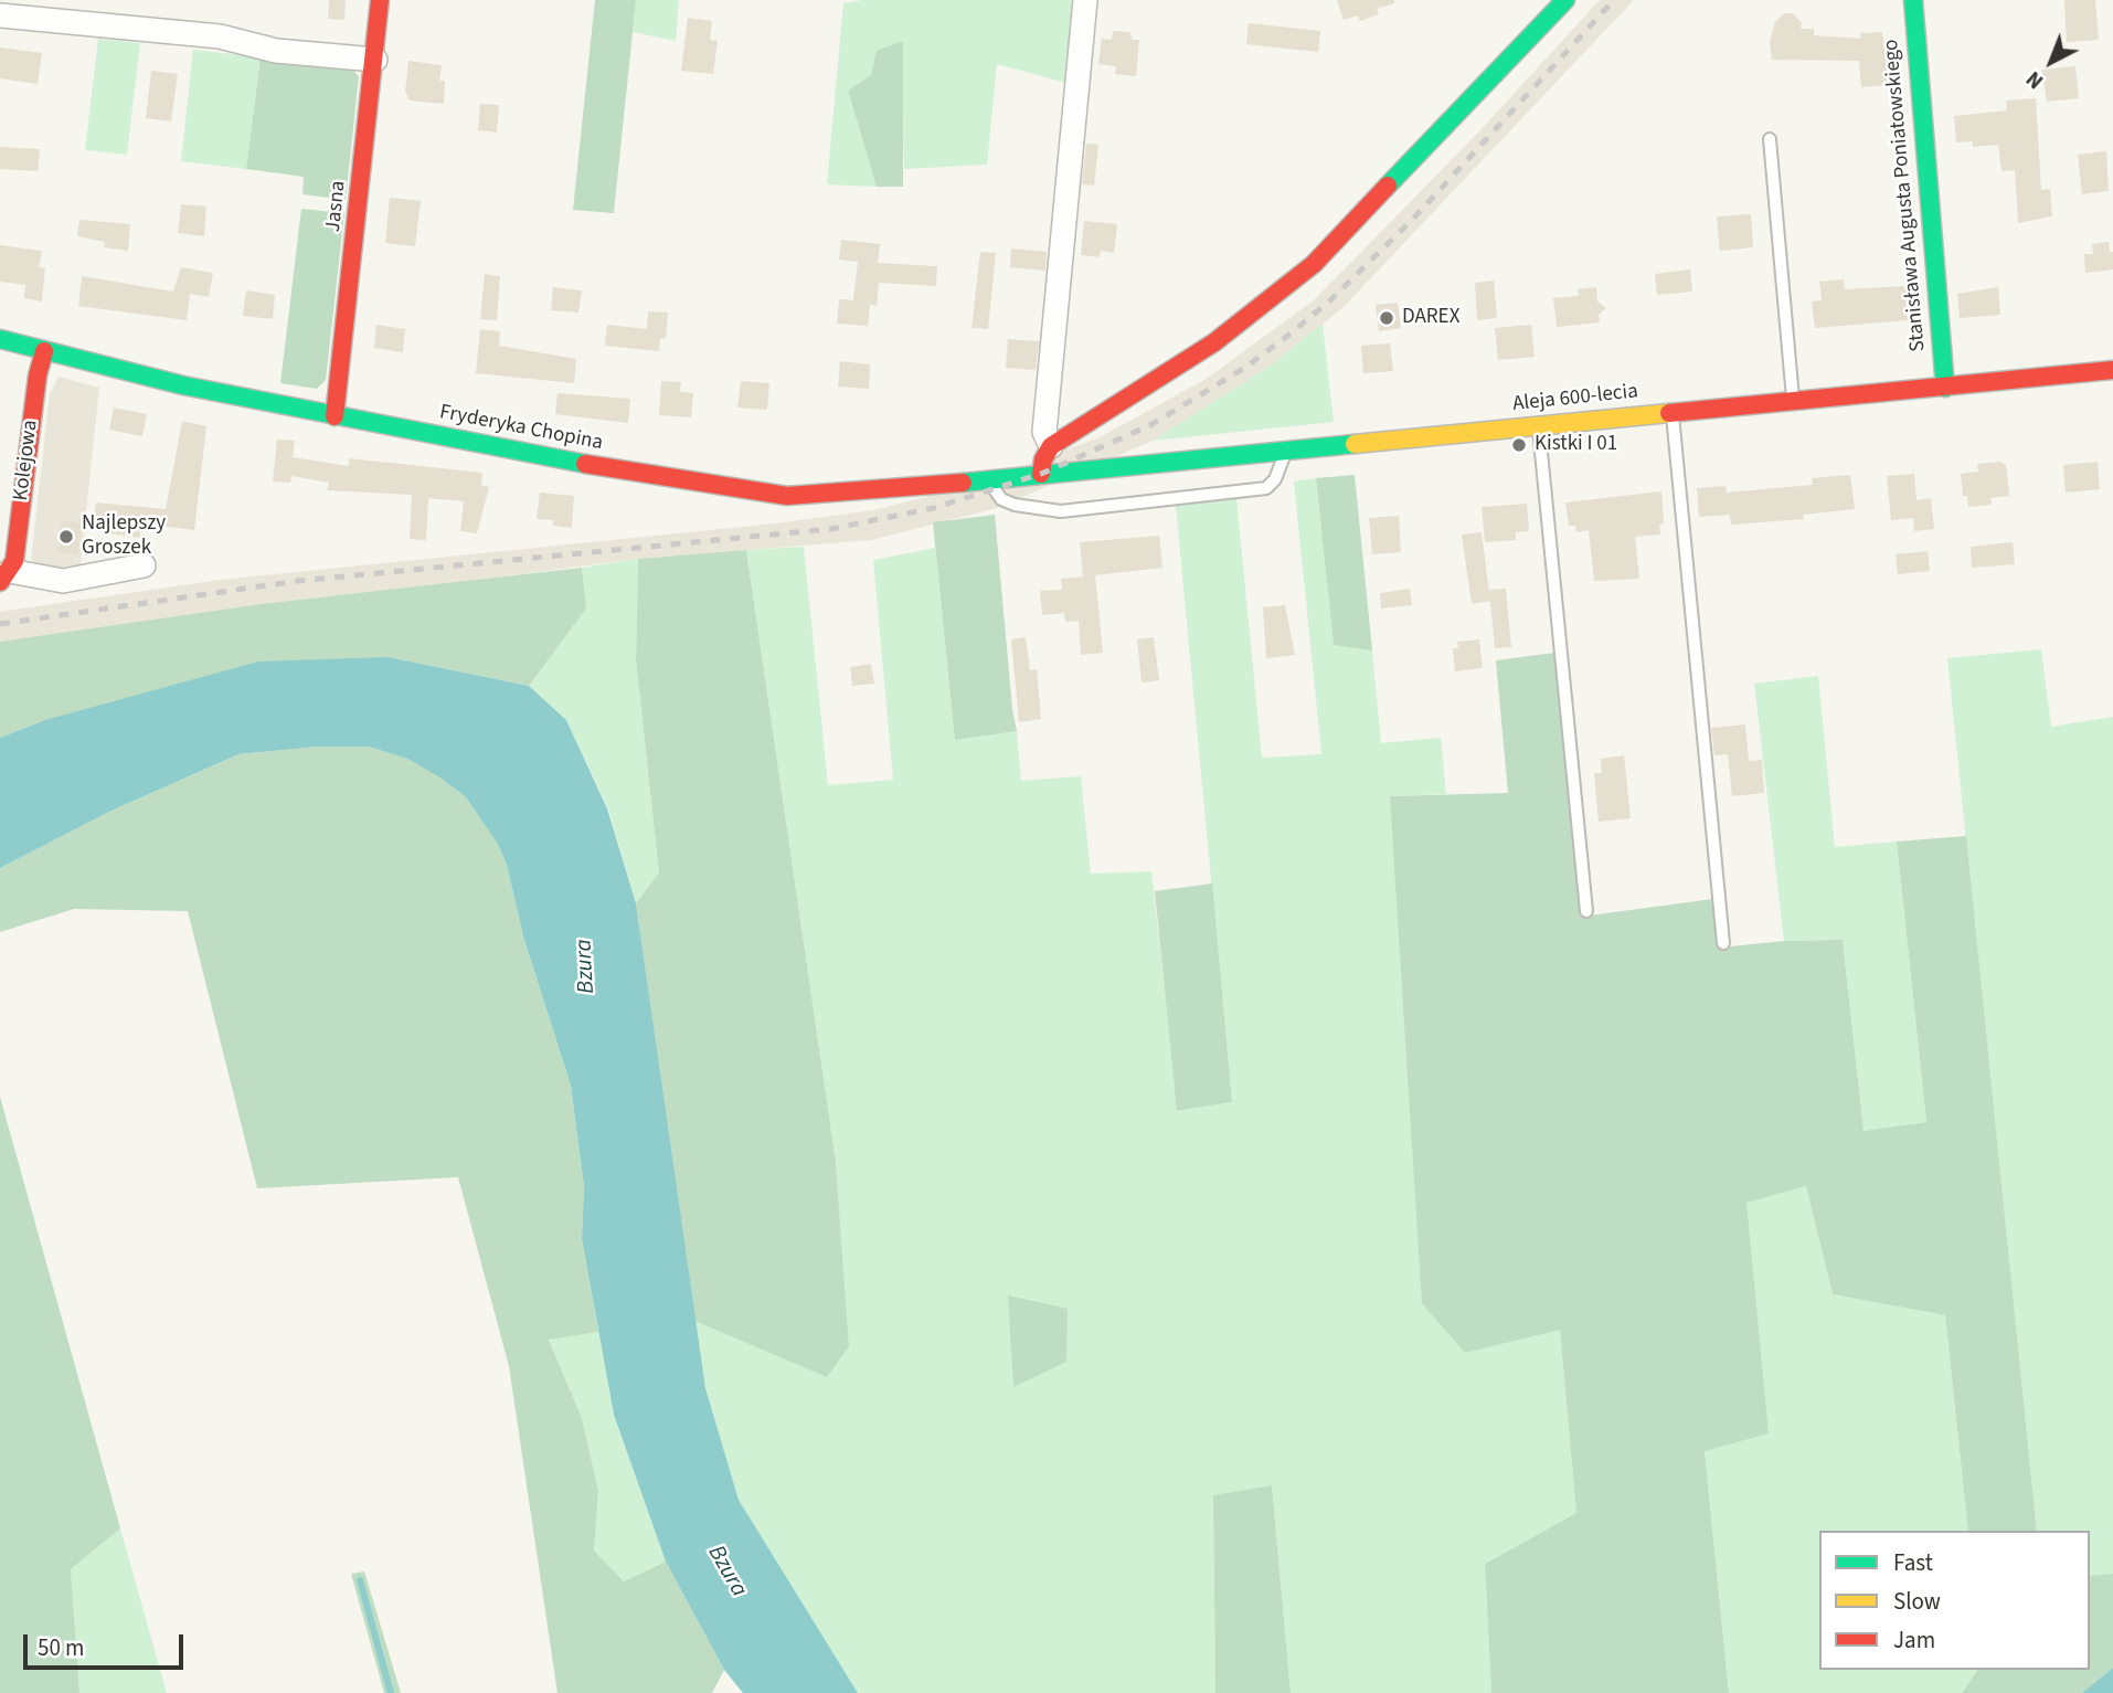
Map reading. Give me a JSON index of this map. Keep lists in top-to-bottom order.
{
  "streets": {
    "main road": [
      "Stanisława Augusta Poniatowskiego",
      "Jasna",
      "Aleja 600-lecia",
      "Fryderyka Chopina",
      "Kolejowa"
    ]
  },
  "crossings": [
    ["Stanisława Augusta Poniatowskiego", "Aleja 600-lecia"],
    ["Jasna", "Fryderyka Chopina"],
    ["Aleja 600-lecia", "Fryderyka Chopina"],
    ["Fryderyka Chopina", "Kolejowa"]
  ],
  "water": ["Bzura"],
  "places": ["DAREX", "Kistki I 01", "Najlepszy Groszek"],
  "legend": ["Fast", "Slow", "Jam"],
  "scale_bar": "50 m",
  "north": "bottom left"
}
